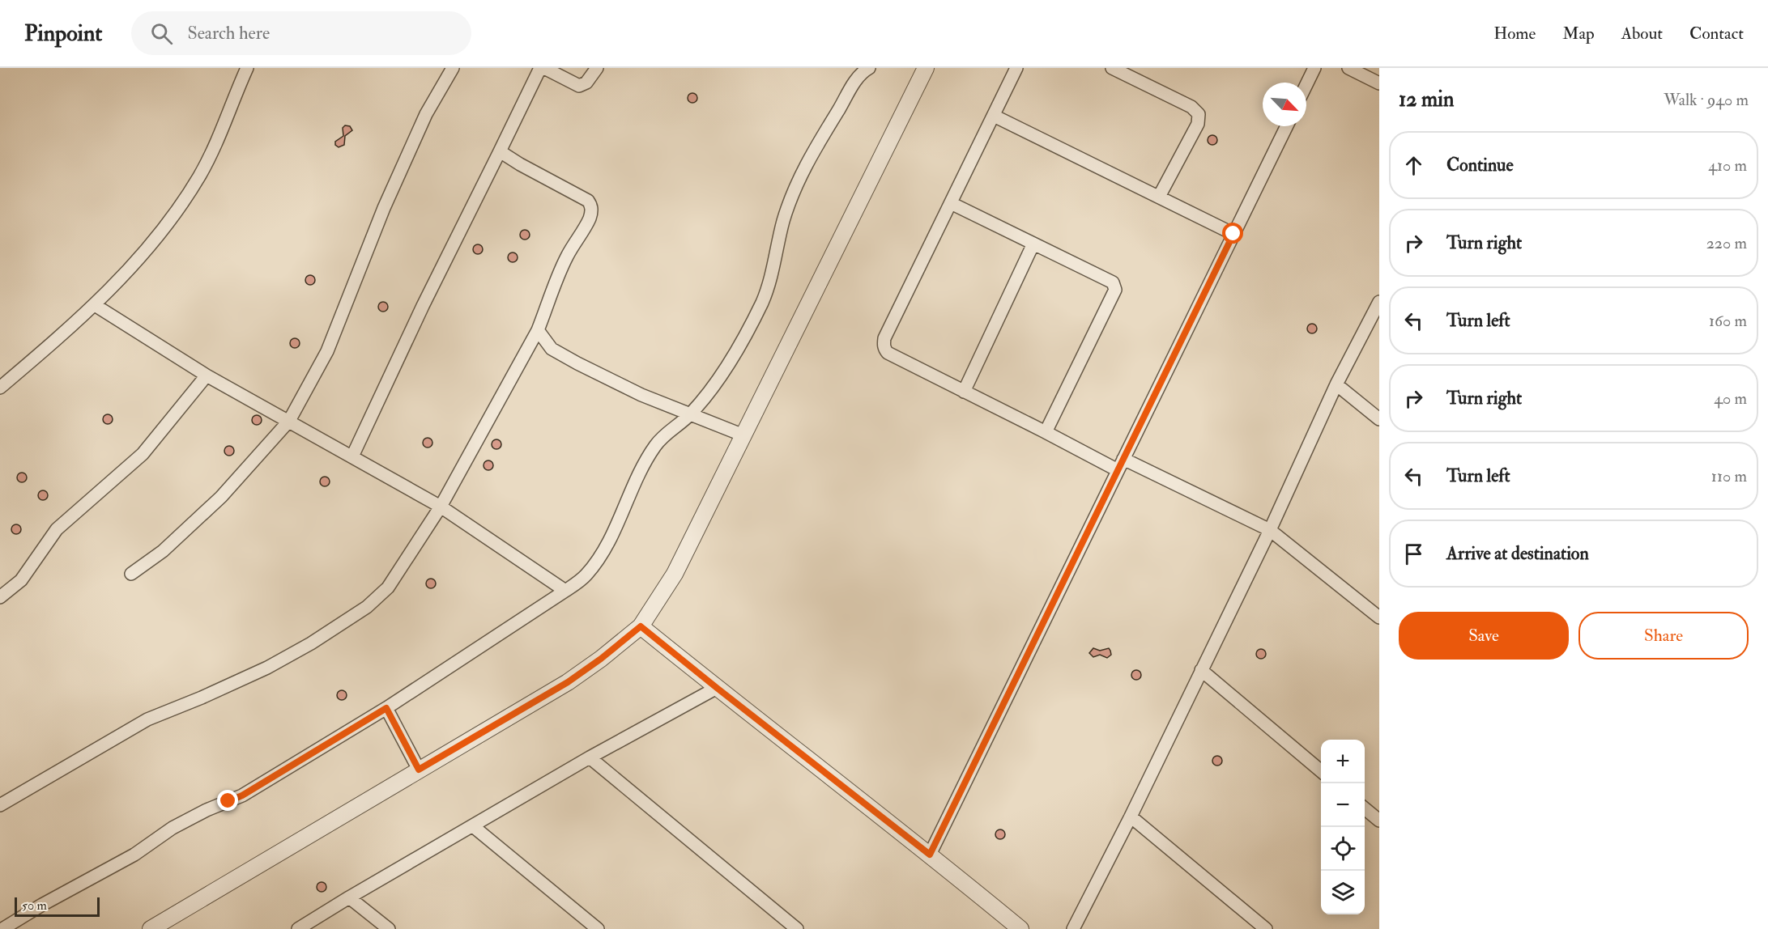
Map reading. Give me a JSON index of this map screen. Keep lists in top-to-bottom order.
{
  "scale_bar": "50 m",
  "north": "bottom right",
  "page": {
    "header": "Pinpoint",
    "search": "Search here",
    "nav": [
      "Home",
      "Map",
      "About",
      "Contact"
    ],
    "heading": ["12 min", "Walk · 940 m"],
    "list": [
      ["Continue", "410 m"],
      ["Turn right", "220 m"],
      ["Turn left", "160 m"],
      ["Turn right", "40 m"],
      ["Turn left", "110 m"],
      "Arrive at destination"
    ],
    "buttons": ["Save", "Share"],
    "map_buttons": ["+", "−"],
    "scale": "50 m"
  }
}
